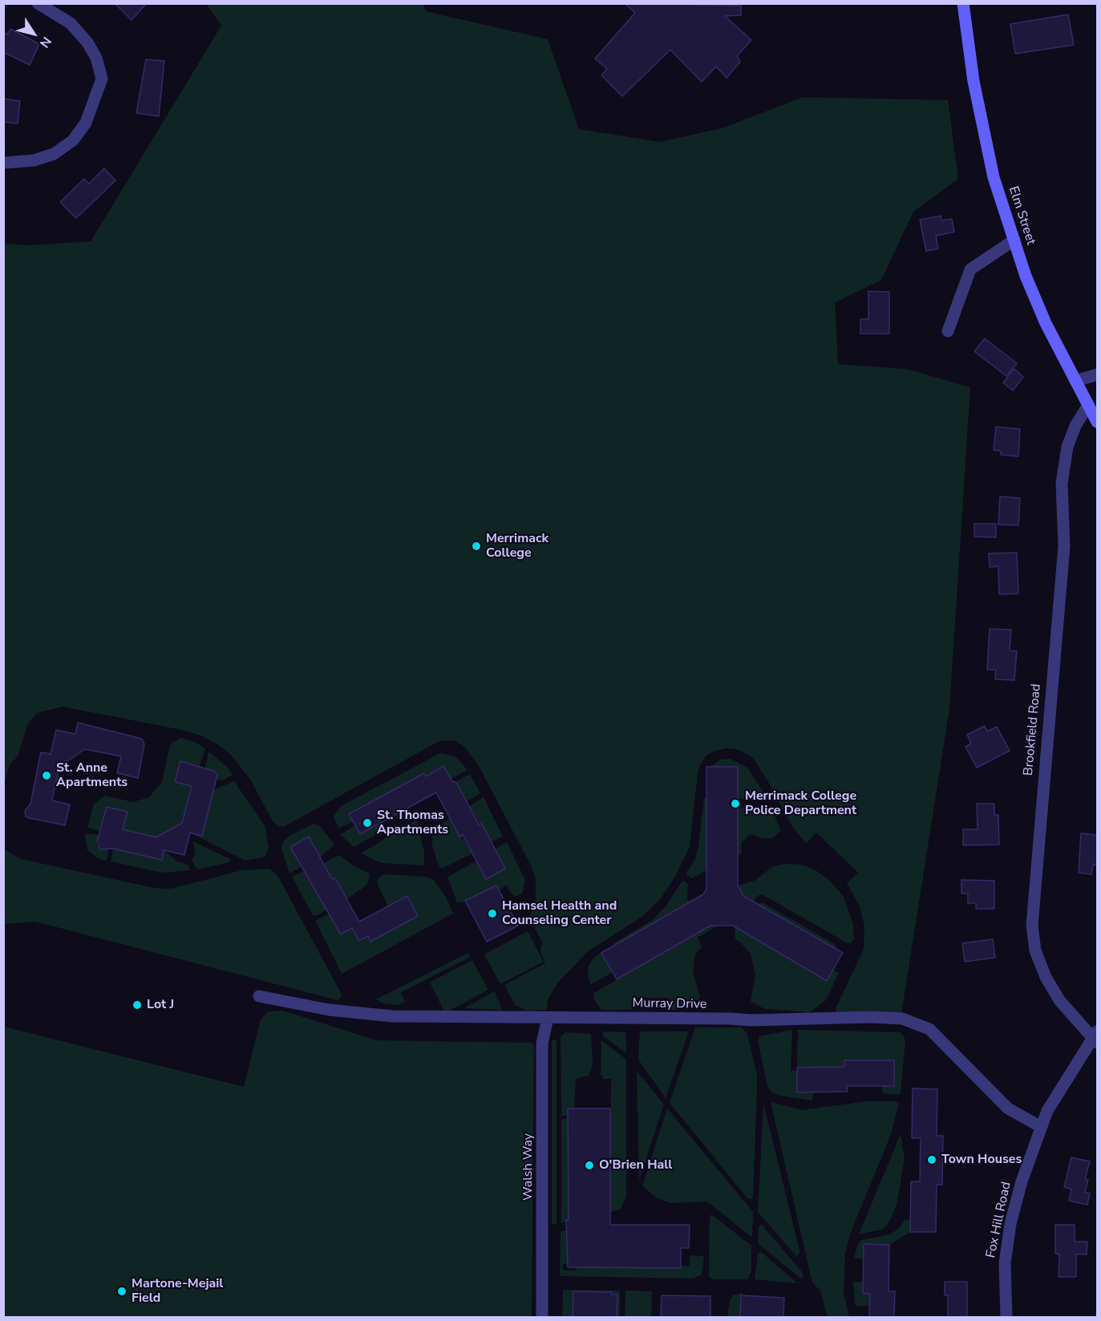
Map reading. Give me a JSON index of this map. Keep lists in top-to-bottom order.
{
  "streets": {
    "main road": ["Elm Street"],
    "street": [
      "Brookfield Road",
      "Murray Drive",
      "Walsh Way",
      "Fox Hill Road"
    ]
  },
  "crossings": [
    ["Elm Street", "Brookfield Road"],
    ["Brookfield Road", "Fox Hill Road"],
    ["Murray Drive", "Walsh Way"],
    ["Murray Drive", "Fox Hill Road"]
  ],
  "places": [
    "Merrimack College",
    "St. Anne Apartments",
    "Merrimack College Police Department",
    "St. Thomas Apartments",
    "Hamsel Health and Counseling Center",
    "Lot J",
    "Town Houses",
    "O'Brien Hall",
    "Martone-Mejail Field"
  ],
  "north": "bottom right"
}
